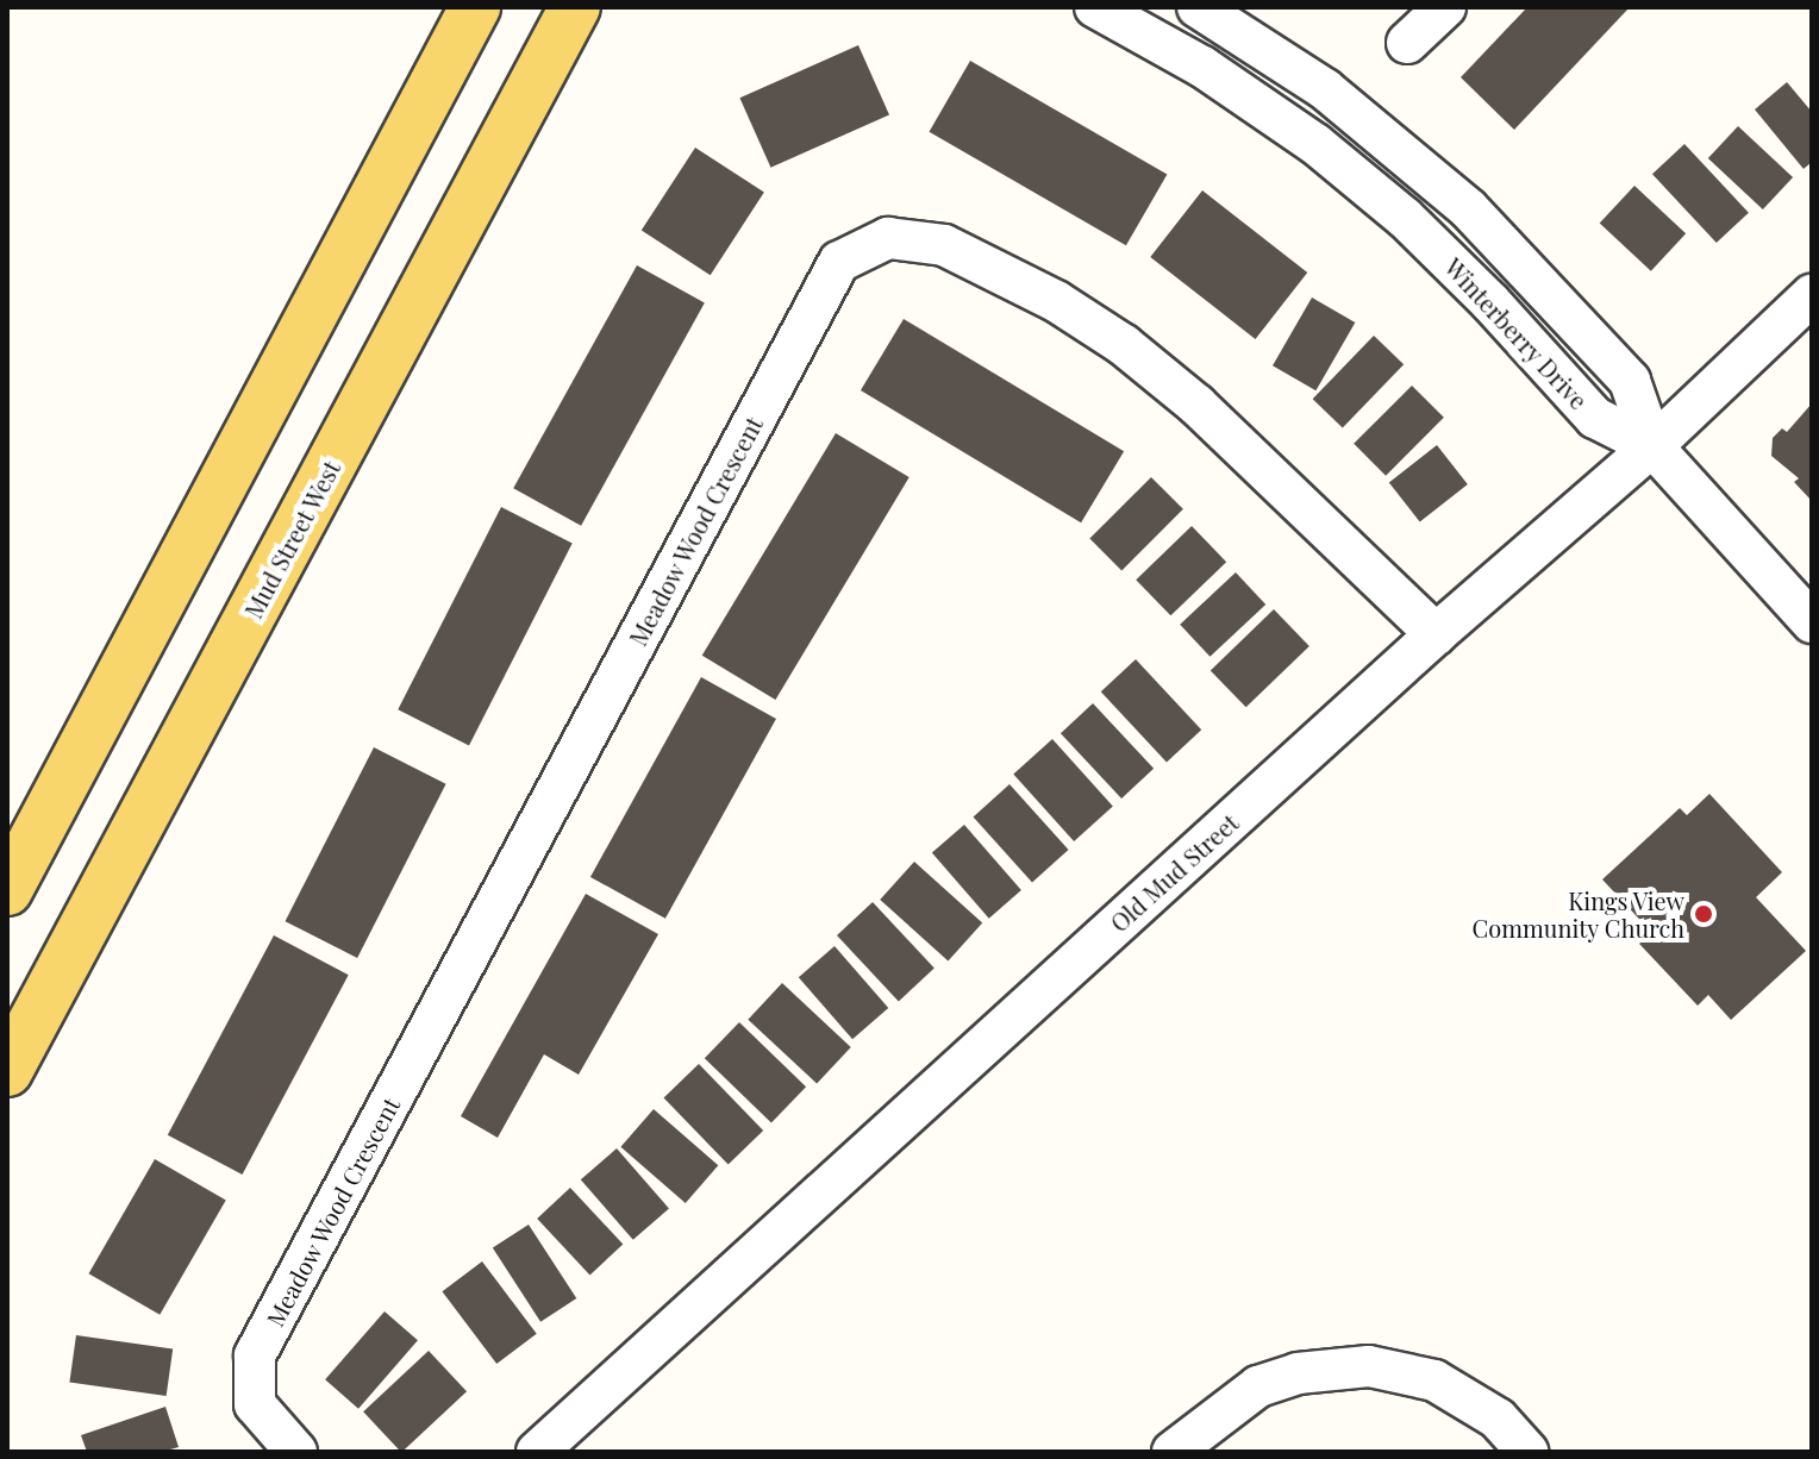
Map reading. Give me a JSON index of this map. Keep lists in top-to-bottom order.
{
  "streets": {
    "main road": ["Mud Street West"],
    "street": ["Winterberry Drive", "Meadow Wood Crescent", "Old Mud Street"]
  },
  "crossings": [
    ["Winterberry Drive", "Old Mud Street"],
    ["Meadow Wood Crescent", "Old Mud Street"]
  ],
  "places": ["Kings View Community Church"]
}
